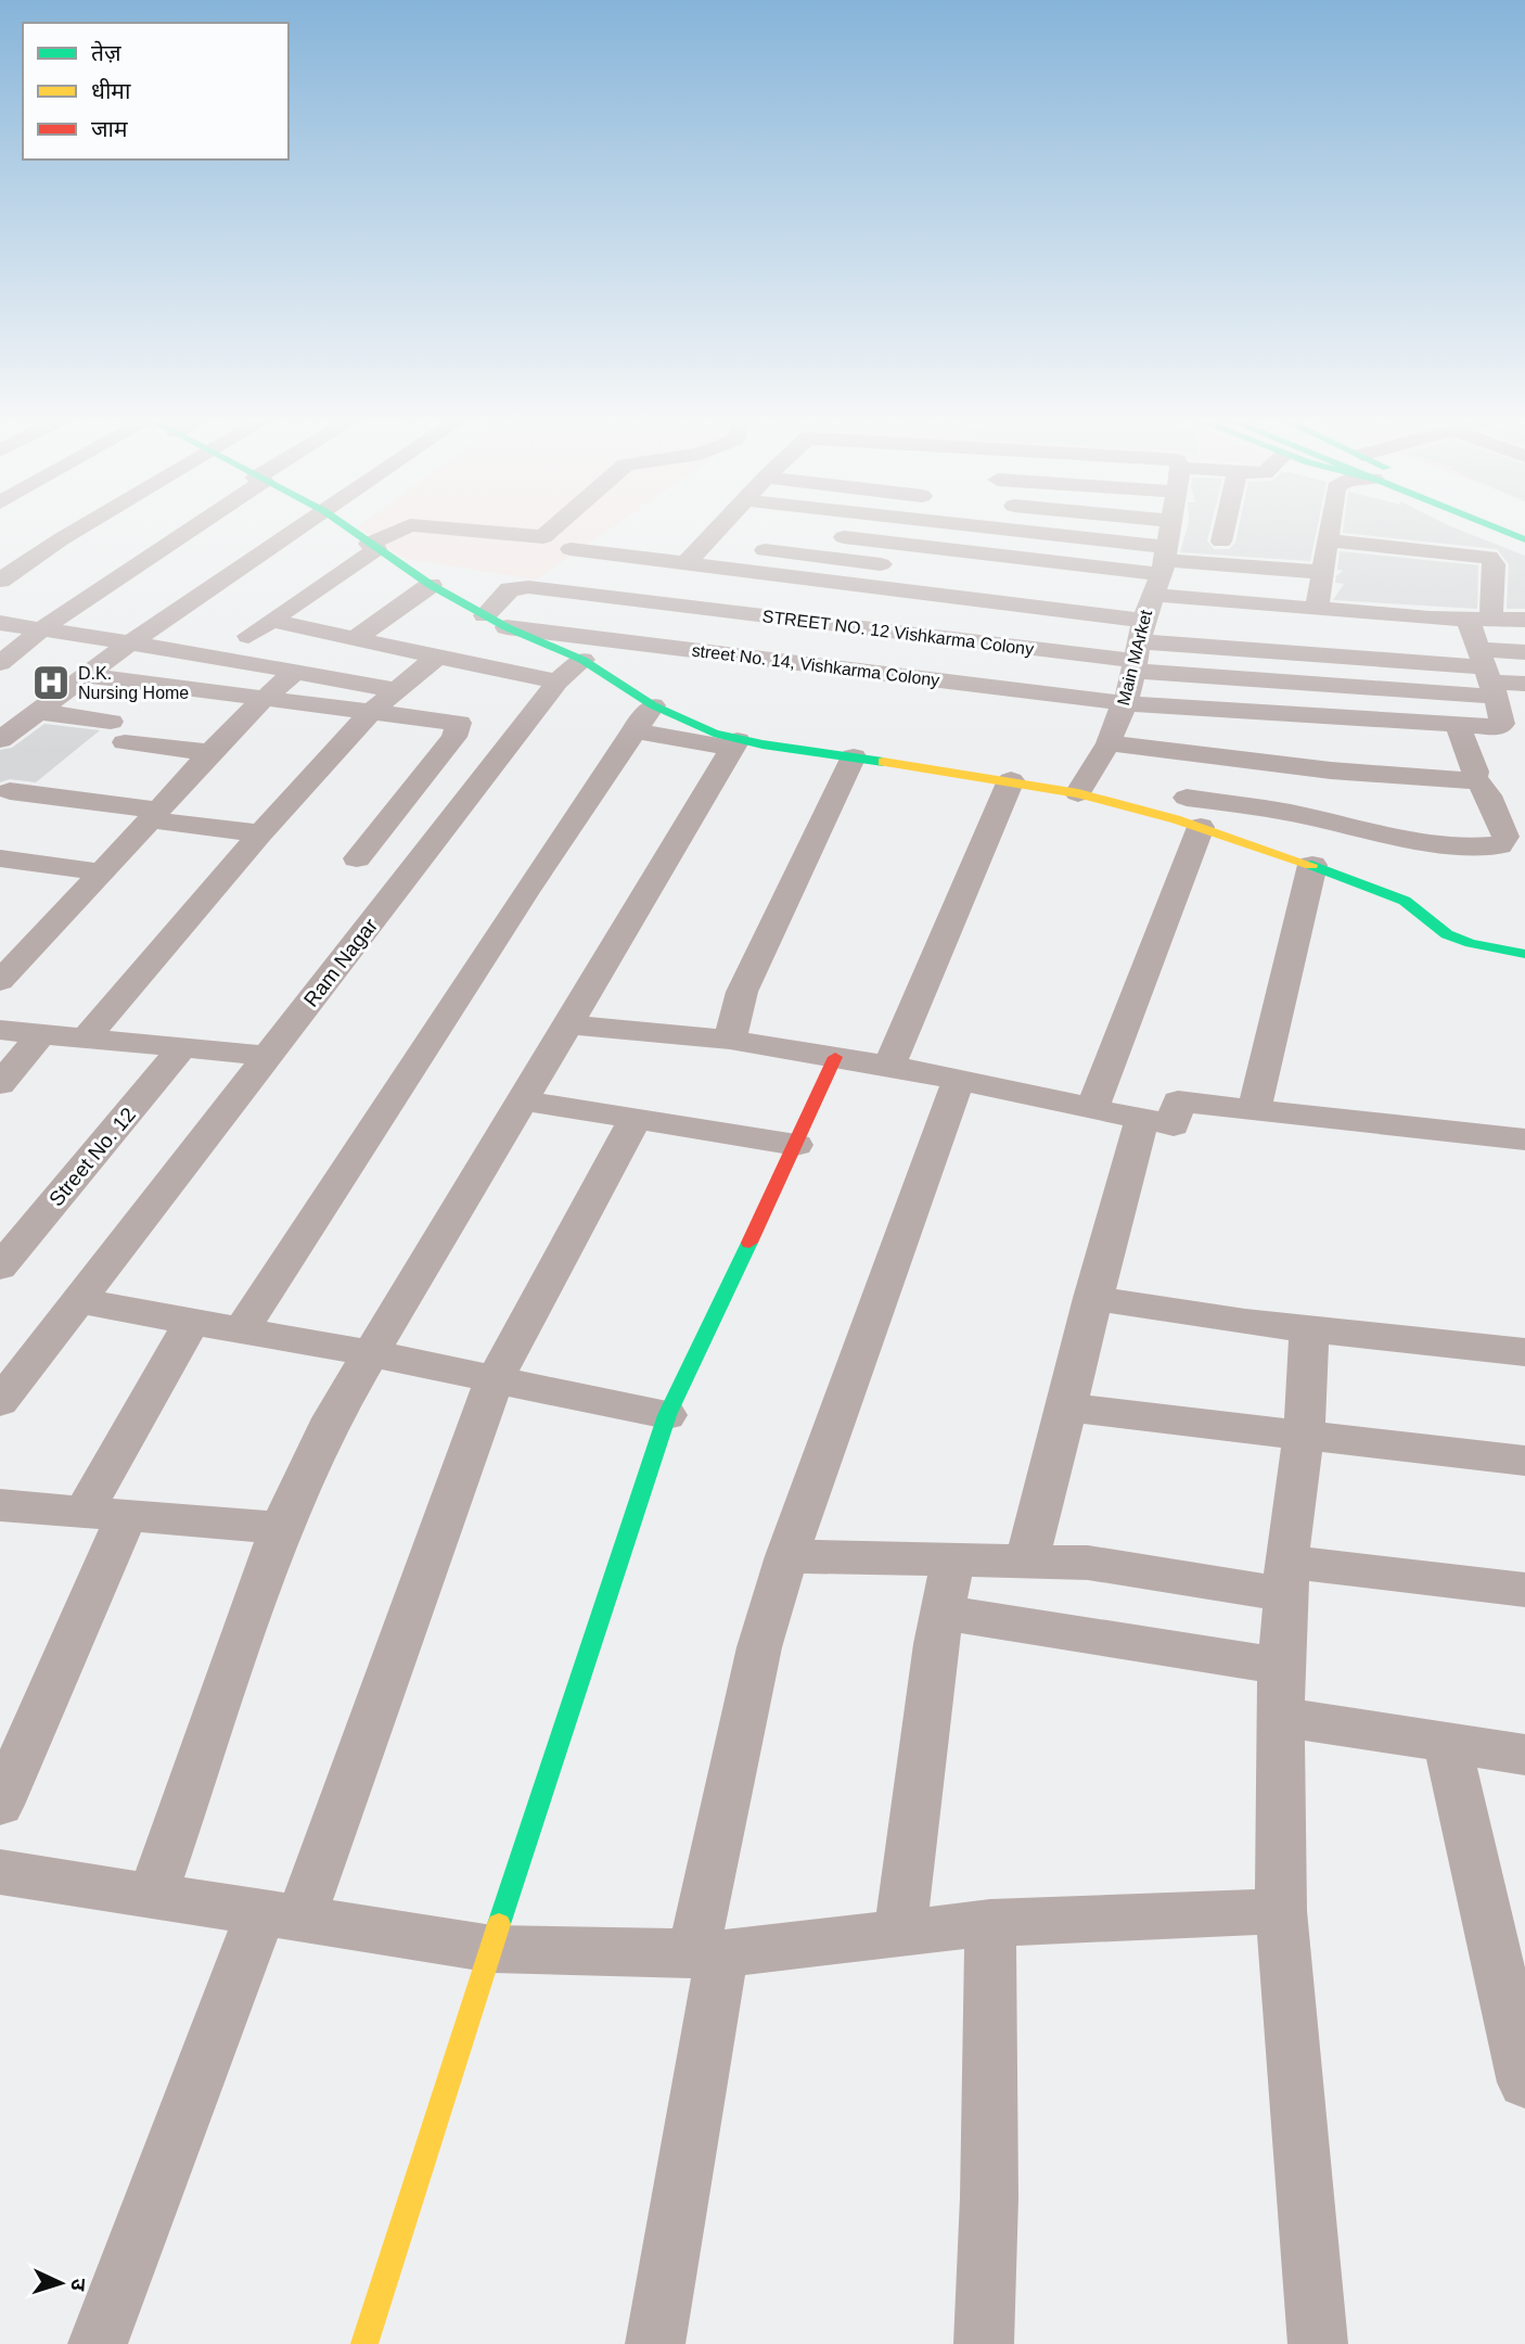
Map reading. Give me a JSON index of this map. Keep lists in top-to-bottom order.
{
  "streets": {
    "street": [
      "STREET NO. 12 Vishkarma Colony",
      "Main MArket",
      "street No. 14, Vishkarma Colony",
      "Ram Nagar",
      "Street No. 12"
    ]
  },
  "crossings": [
    ["STREET NO. 12 Vishkarma Colony", "Main MArket"],
    ["STREET NO. 12 Vishkarma Colony", "street No. 14, Vishkarma Colony"],
    ["Main MArket", "street No. 14, Vishkarma Colony"]
  ],
  "places": {
    "hospital": ["D.K. Nursing Home"]
  },
  "legend": ["तेज़", "धीमा", "जाम"],
  "north": "right"
}
